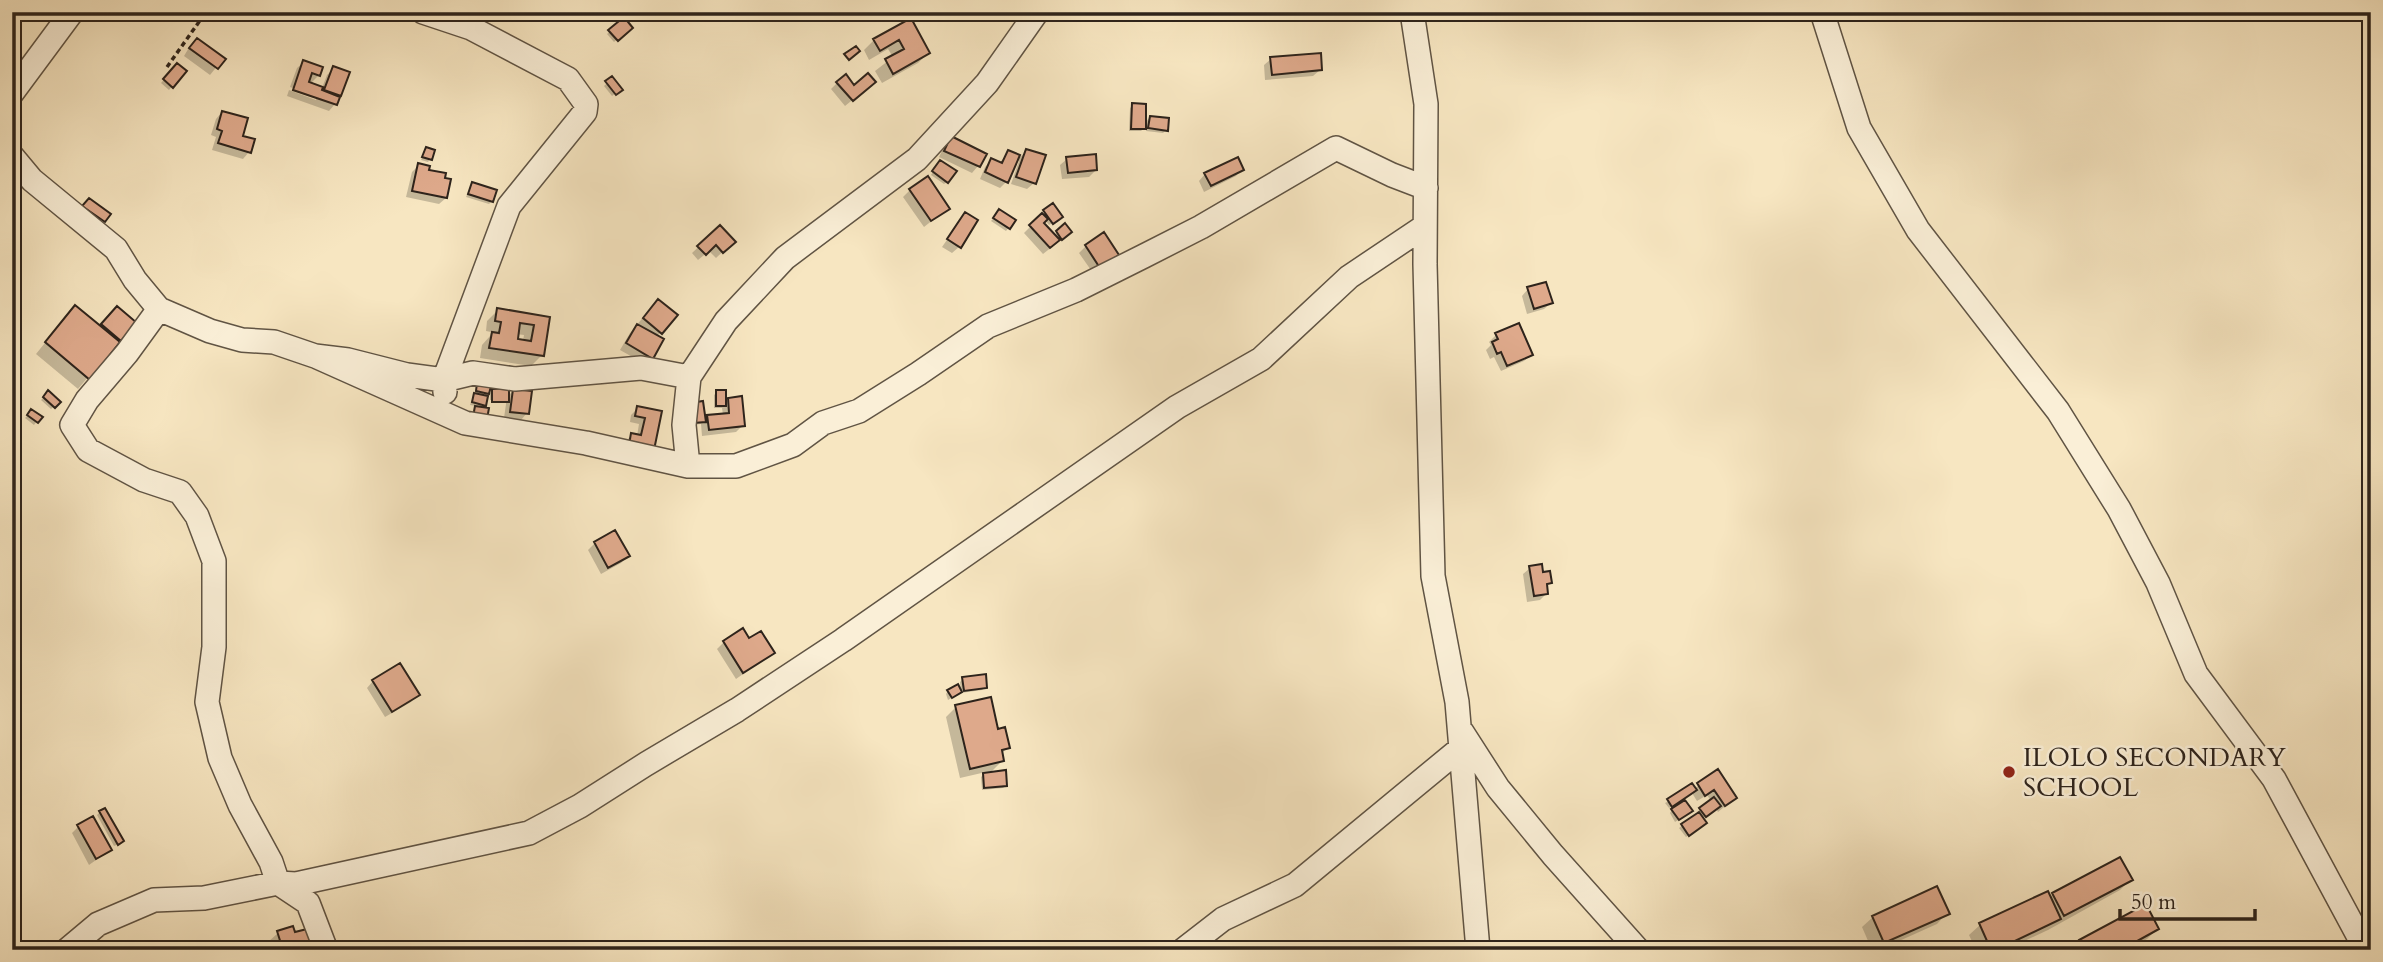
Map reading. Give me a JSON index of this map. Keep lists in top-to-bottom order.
{
  "places": ["ILOLO SECONDARY SCHOOL"],
  "scale_bar": "50 m"
}
